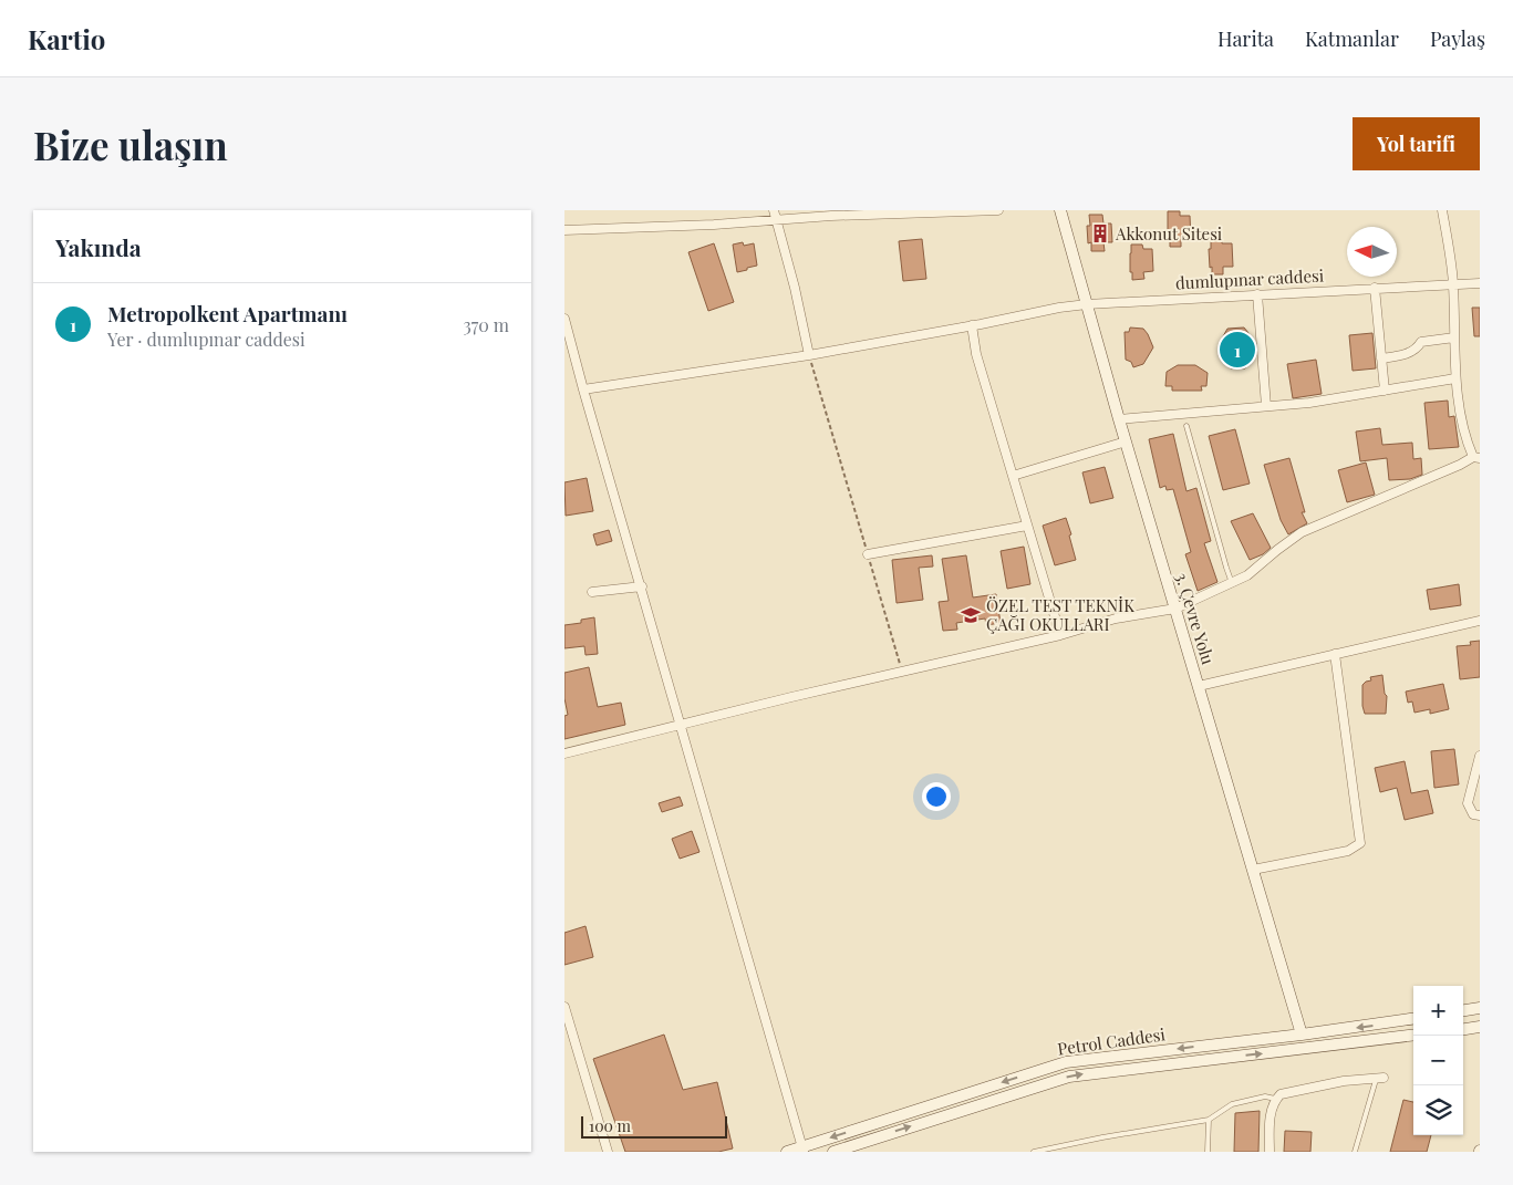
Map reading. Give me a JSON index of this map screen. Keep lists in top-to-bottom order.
{
  "streets": {
    "main road": ["3. Çevre Yolu", "Petrol Caddesi"],
    "street": ["dumlupınar caddesi"]
  },
  "crossings": [
    ["dumlupınar caddesi", "3. Çevre Yolu"],
    ["3. Çevre Yolu", "Petrol Caddesi"]
  ],
  "places": {
    "building": ["Akkonut Sitesi"],
    "school or university": ["ÖZEL TEST TEKNİK ÇAĞI OKULLARI"]
  },
  "scale_bar": "100 m",
  "north": "left",
  "page": {
    "header": "Kartio",
    "nav": ["Harita", "Katmanlar", "Paylaş"],
    "buttons": "Yol tarifi",
    "title": "Bize ulaşın",
    "heading": "Yakında",
    "list": [
      {
        "mark": "1",
        "name": "Metropolkent Apartmanı",
        "note": "Yer · dumlupınar caddesi",
        "value": "370 m"
      }
    ],
    "pins": "1",
    "map_buttons": ["+", "−"],
    "scale": "100 m"
  }
}
